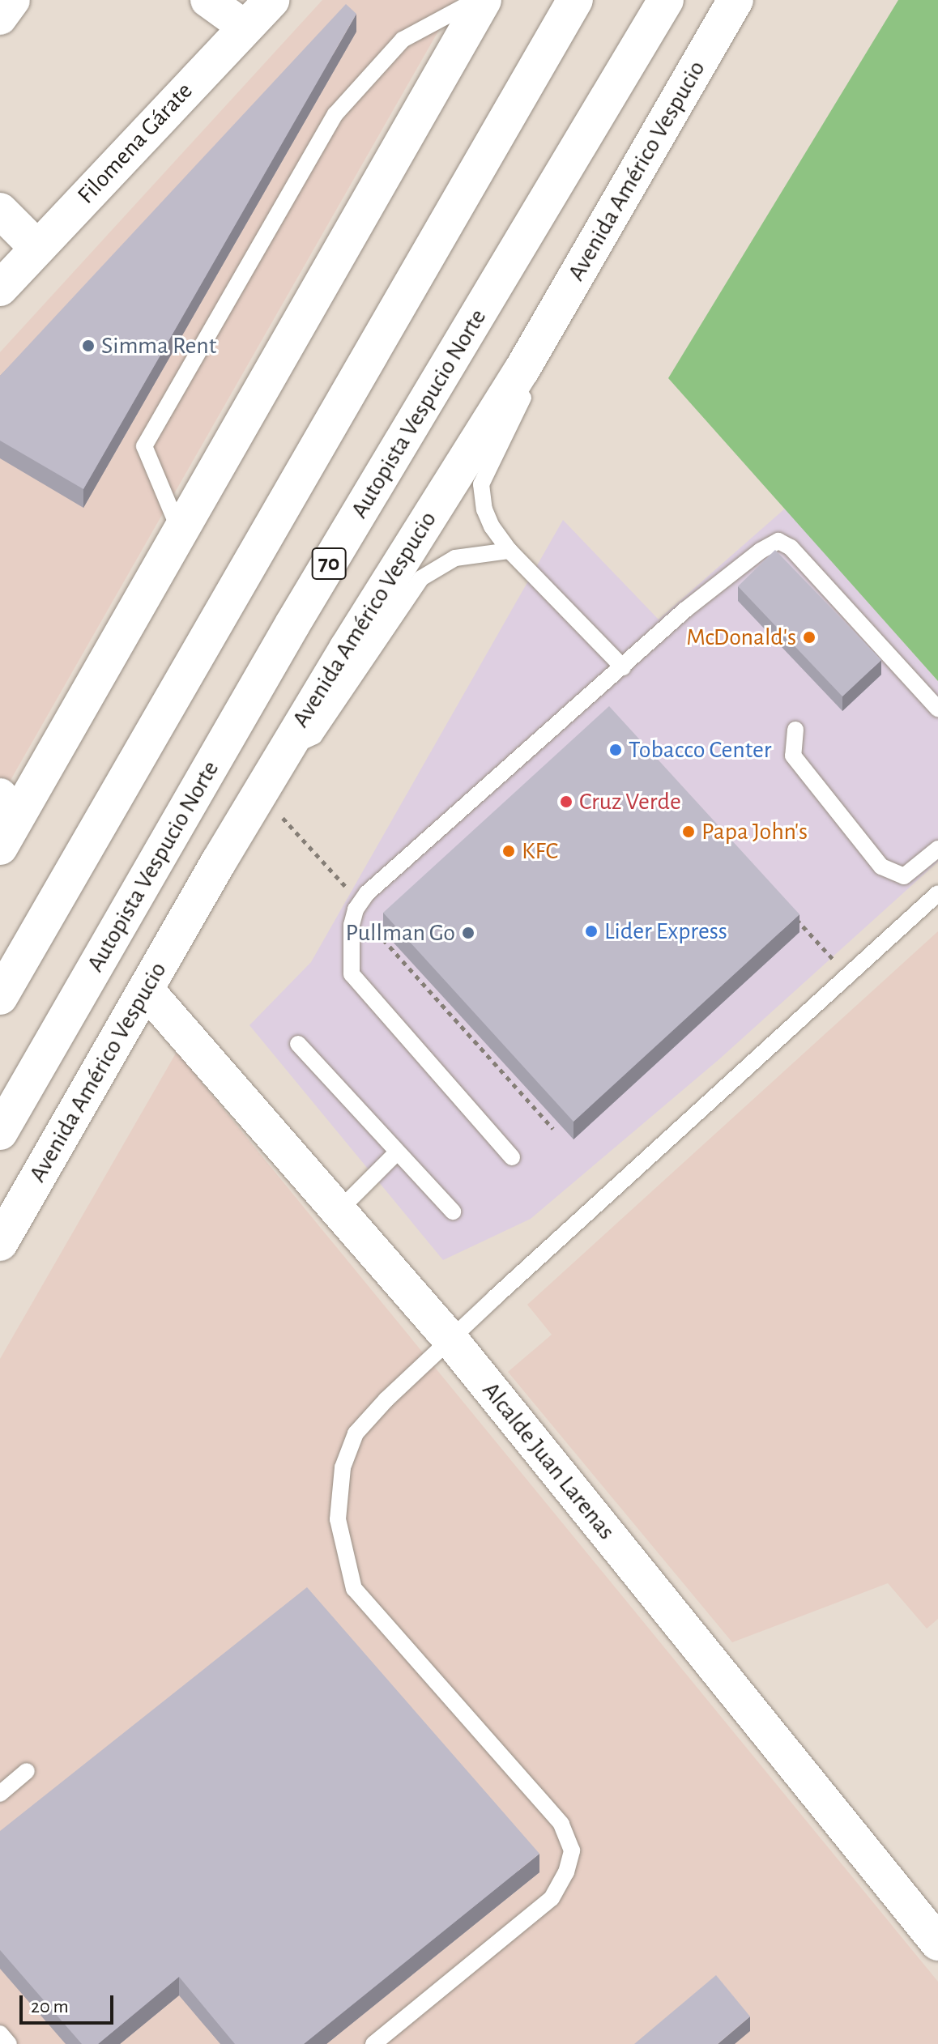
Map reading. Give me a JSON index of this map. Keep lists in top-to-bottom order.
{
  "streets": {
    "main road": [
      "Filomena Gárate",
      "Avenida Américo Vespucio",
      "Autopista Vespucio Norte",
      "70",
      "Alcalde Juan Larenas"
    ]
  },
  "crossings": [
    ["Avenida Américo Vespucio", "Alcalde Juan Larenas"]
  ],
  "places": [
    "Simma Rent",
    "McDonald's",
    "Tobacco Center",
    "Cruz Verde",
    "Papa John's",
    "KFC",
    "Lider Express",
    "Pullman Go"
  ],
  "scale_bar": "20 m"
}
